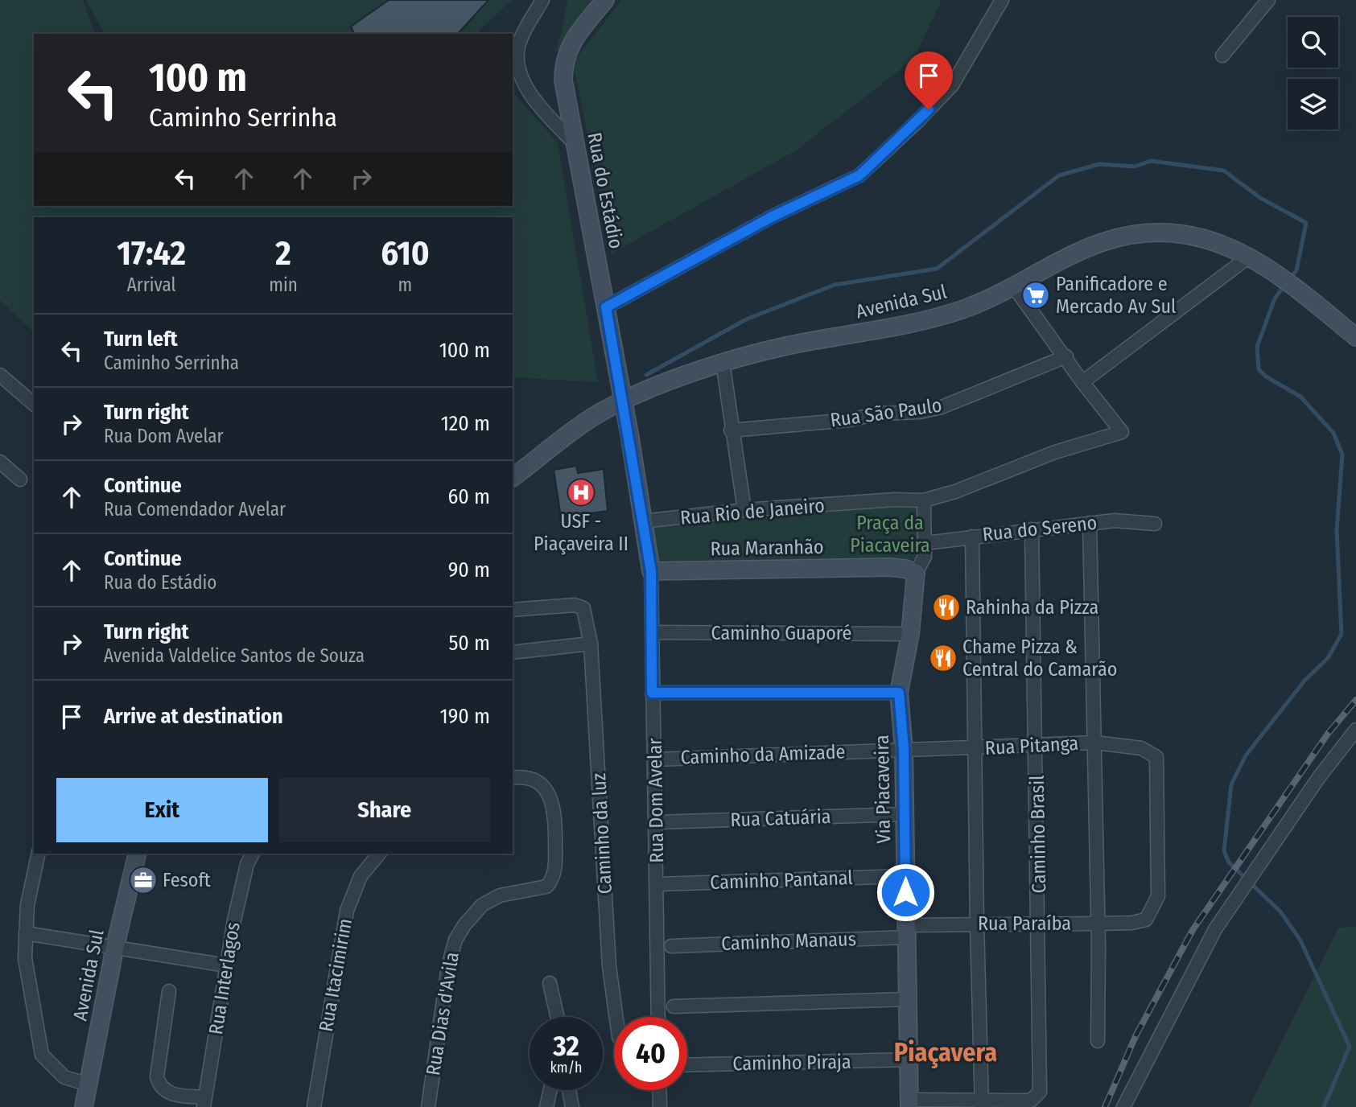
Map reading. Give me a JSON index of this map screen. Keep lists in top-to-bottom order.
{
  "streets": {
    "street": [
      "Rua do Estádio",
      "Avenida Sul",
      "Rua São Paulo",
      "Rua Rio de Janeiro",
      "Rua do Sereno",
      "Rua Maranhão",
      "Caminho Guaporé",
      "Rua Pitanga",
      "Caminho da Amizade",
      "Via Piacaveira",
      "Rua Dom Avelar",
      "Rua Catuária",
      "Caminho da luz",
      "Caminho Brasil",
      "Caminho Pantanal",
      "Rua Paraíba",
      "Caminho Manaus",
      "Rua Itacimirim",
      "Rua Interlagos",
      "Rua Dias d'Avila",
      "Caminho Piraja"
    ]
  },
  "crossings": [
    ["Rua do Estádio", "Avenida Sul"],
    ["Rua do Estádio", "Rua Rio de Janeiro"],
    ["Rua do Estádio", "Rua Maranhão"],
    ["Rua do Estádio", "Rua Dom Avelar"],
    ["Rua do Sereno", "Caminho Brasil"],
    ["Rua Maranhão", "Via Piacaveira"],
    ["Rua Maranhão", "Rua Dom Avelar"],
    ["Caminho Guaporé", "Via Piacaveira"],
    ["Caminho Guaporé", "Rua Dom Avelar"],
    ["Rua Pitanga", "Caminho da Amizade"],
    ["Rua Pitanga", "Via Piacaveira"],
    ["Rua Pitanga", "Caminho Brasil"],
    ["Rua Pitanga", "Rua Paraíba"],
    ["Caminho da Amizade", "Via Piacaveira"],
    ["Caminho da Amizade", "Rua Dom Avelar"],
    ["Via Piacaveira", "Rua Catuária"],
    ["Via Piacaveira", "Caminho Pantanal"],
    ["Via Piacaveira", "Rua Paraíba"],
    ["Via Piacaveira", "Caminho Manaus"],
    ["Via Piacaveira", "Caminho Piraja"],
    ["Rua Dom Avelar", "Rua Catuária"],
    ["Rua Dom Avelar", "Caminho Pantanal"],
    ["Caminho Brasil", "Rua Paraíba"],
    ["Rua Paraíba", "Caminho Manaus"]
  ],
  "districts": ["Piaçavera"],
  "parks": ["Praça da Piacaveira"],
  "places": {
    "supermarket": ["Panificadore e Mercado Av Sul"],
    "hospital": ["USF - Piaçaveira II"],
    "restaurant": ["Rahinha da Pizza", "Chame Pizza & Central do Camarão"],
    "office": ["Fesoft"]
  },
  "page": {
    "turn": ["100 m", "Caminho Serrinha"],
    "eta": [
      "17:42",
      "Arrival",
      "2",
      "min",
      "610",
      "m"
    ],
    "list": [
      {
        "name": "Turn left",
        "note": "Caminho Serrinha",
        "value": "100 m"
      },
      {
        "name": "Turn right",
        "note": "Rua Dom Avelar",
        "value": "120 m"
      },
      {
        "name": "Continue",
        "note": "Rua Comendador Avelar",
        "value": "60 m"
      },
      {
        "name": "Continue",
        "note": "Rua do Estádio",
        "value": "90 m"
      },
      {
        "name": "Turn right",
        "note": "Avenida Valdelice Santos de Souza",
        "value": "50 m"
      },
      {
        "name": "Arrive at destination",
        "value": "190 m"
      }
    ],
    "buttons": ["Exit", "Share"],
    "speed": "32 km/h",
    "limit": "40"
  }
}
